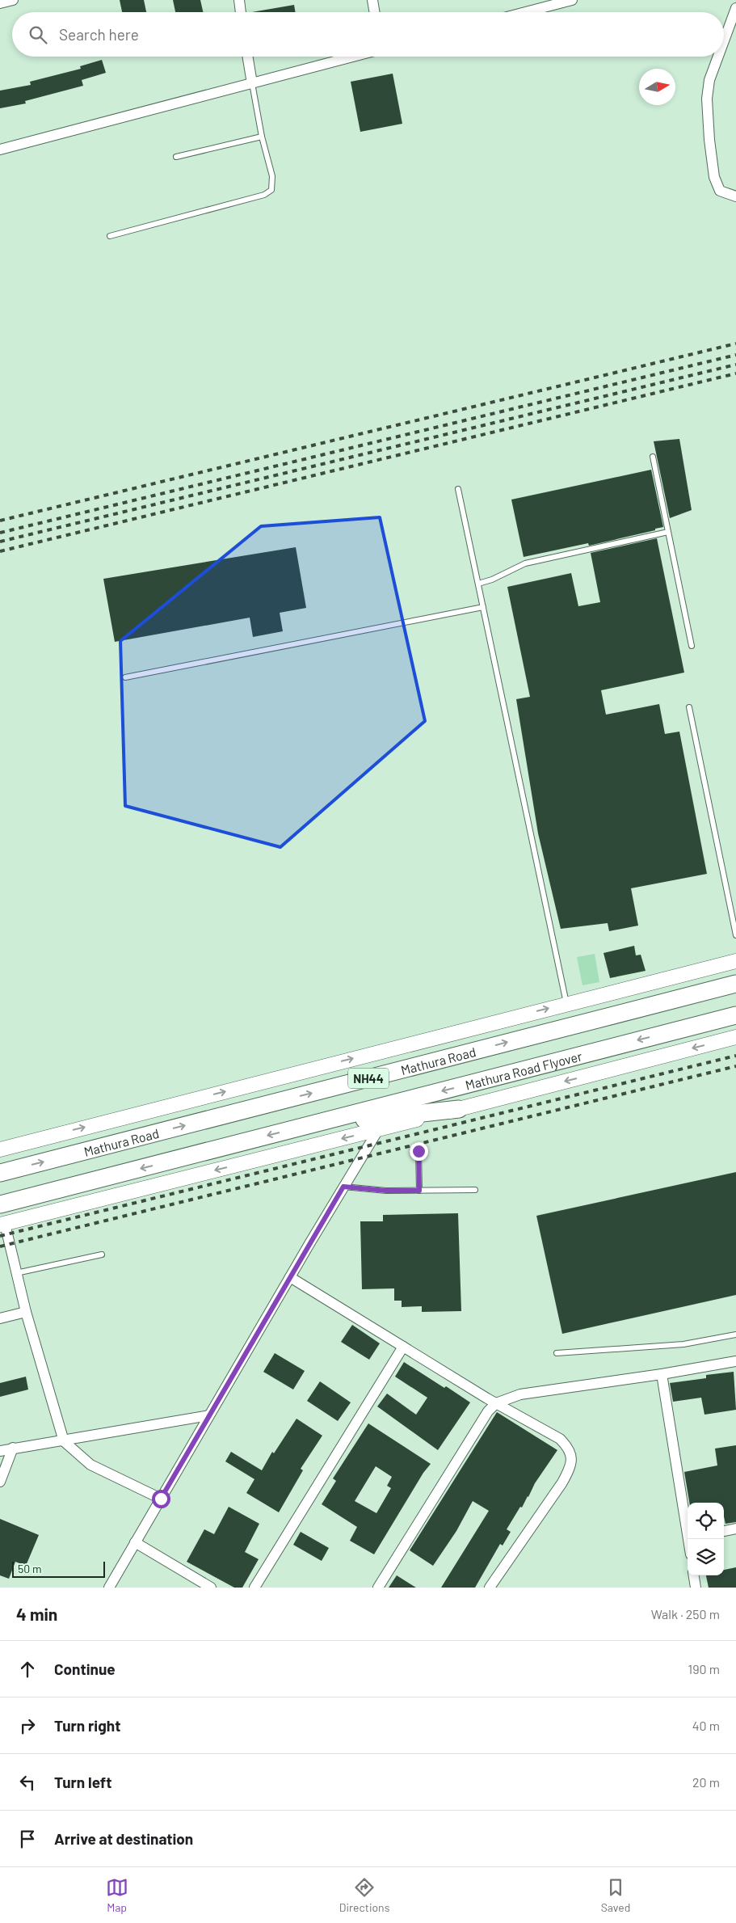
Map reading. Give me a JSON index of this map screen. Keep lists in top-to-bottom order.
{
  "streets": {
    "highway": ["Mathura Road", "Mathura Road Flyover", "NH44"]
  },
  "crossings": [
    ["Mathura Road Flyover", "NH44"]
  ],
  "scale_bar": "50 m",
  "north": "right",
  "page": {
    "search": "Search here",
    "scale": "50 m",
    "heading": ["4 min", "Walk · 250 m"],
    "list": [
      ["Continue", "190 m"],
      ["Turn right", "40 m"],
      ["Turn left", "20 m"],
      "Arrive at destination"
    ],
    "nav": ["Map", "Directions", "Saved"]
  }
}
